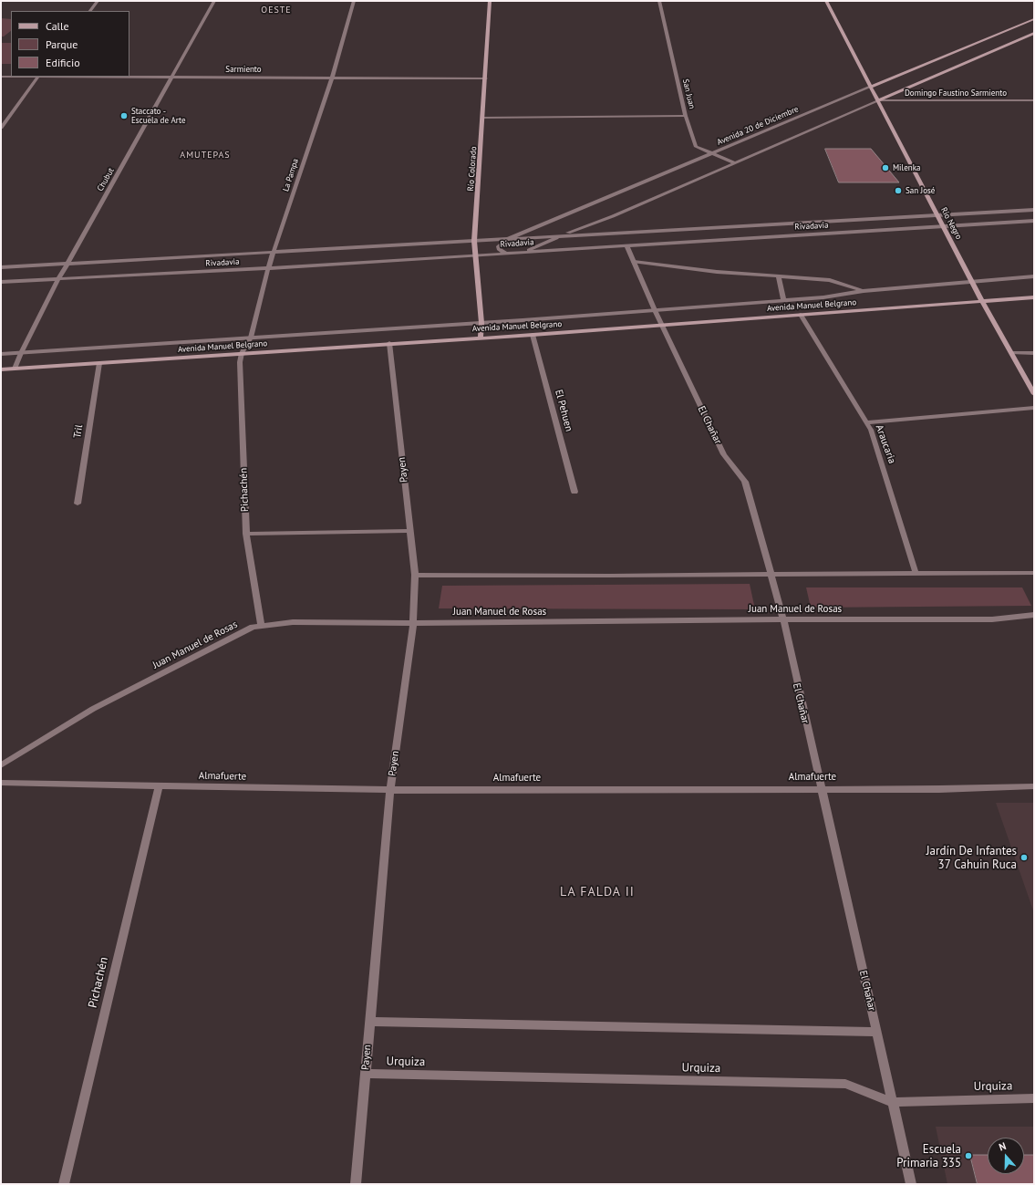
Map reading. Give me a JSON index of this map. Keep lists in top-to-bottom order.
{
  "streets": {
    "street": [
      "Sarmiento",
      "Domingo Faustino Sarmiento",
      "San Juan",
      "Avenida 20 de Diciembre",
      "Río Colorado",
      "La Pampa",
      "Chubut",
      "Río Negro",
      "Rivadavia",
      "Avenida Manuel Belgrano",
      "El Pehuen",
      "El Chañar",
      "Tril",
      "Araucaria",
      "Payen",
      "Pichachén",
      "Juan Manuel de Rosas",
      "Almafuerte",
      "Urquiza"
    ]
  },
  "crossings": [
    ["Sarmiento", "Río Colorado"],
    ["Sarmiento", "La Pampa"],
    ["Sarmiento", "Chubut"],
    ["Domingo Faustino Sarmiento", "Río Negro"],
    ["San Juan", "Avenida 20 de Diciembre"],
    ["Avenida 20 de Diciembre", "Río Negro"],
    ["Avenida 20 de Diciembre", "Rivadavia"],
    ["Río Colorado", "Rivadavia"],
    ["Río Colorado", "Avenida Manuel Belgrano"],
    ["La Pampa", "Rivadavia"],
    ["La Pampa", "Avenida Manuel Belgrano"],
    ["La Pampa", "Pichachén"],
    ["Chubut", "Rivadavia"],
    ["Chubut", "Avenida Manuel Belgrano"],
    ["Río Negro", "Rivadavia"],
    ["Río Negro", "Avenida Manuel Belgrano"],
    ["Rivadavia", "El Chañar"],
    ["Avenida Manuel Belgrano", "El Pehuen"],
    ["Avenida Manuel Belgrano", "El Chañar"],
    ["Avenida Manuel Belgrano", "Tril"],
    ["Avenida Manuel Belgrano", "Araucaria"],
    ["Avenida Manuel Belgrano", "Payen"],
    ["Avenida Manuel Belgrano", "Pichachén"],
    ["El Chañar", "Juan Manuel de Rosas"],
    ["El Chañar", "Almafuerte"],
    ["El Chañar", "Urquiza"],
    ["Payen", "Juan Manuel de Rosas"],
    ["Payen", "Almafuerte"],
    ["Payen", "Urquiza"],
    ["Pichachén", "Juan Manuel de Rosas"],
    ["Pichachén", "Almafuerte"]
  ],
  "districts": ["OESTE", "AMUTEPAS", "LA FALDA II"],
  "places": [
    "Staccato - Escuela de Arte",
    "Milenka",
    "San José",
    "Jardín De Infantes 37 Cahuin Ruca",
    "Escuela Primaria 335"
  ],
  "legend": ["Calle", "Parque", "Edificio"],
  "north": "top"
}
